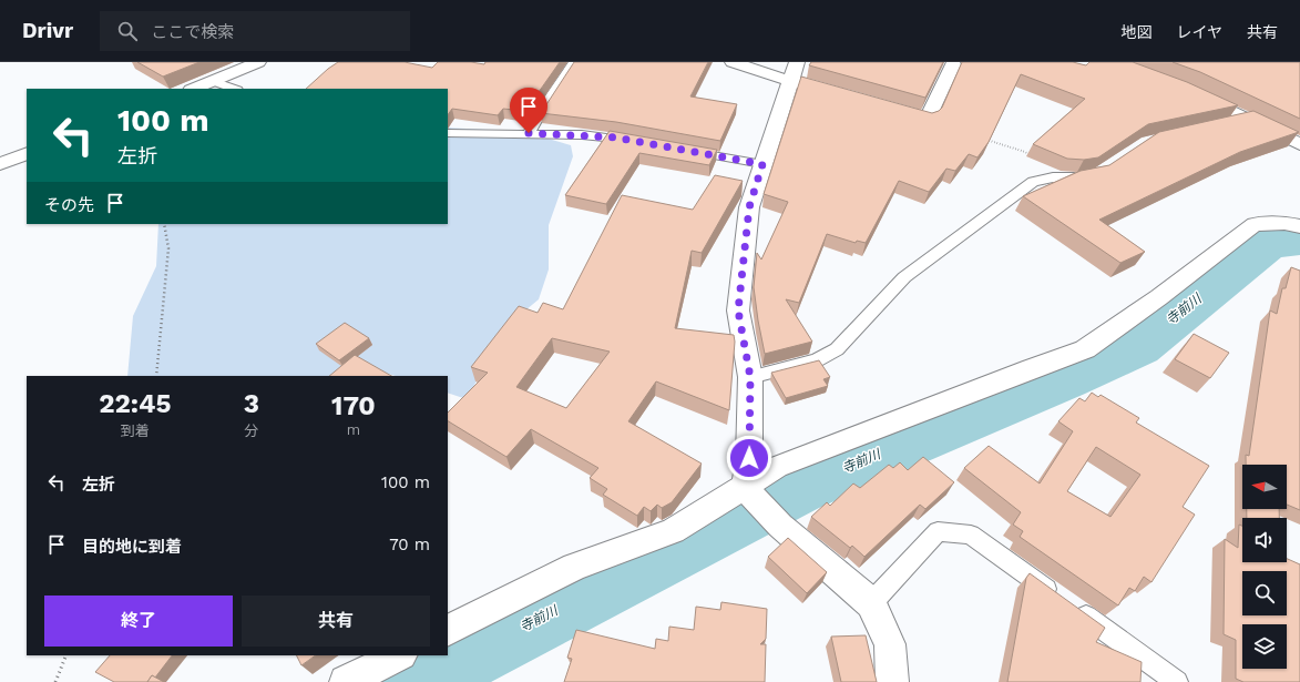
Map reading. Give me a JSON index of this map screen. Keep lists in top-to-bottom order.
{
  "water": ["寺前川"],
  "north": "left",
  "page": {
    "header": "Drivr",
    "search": "ここで検索",
    "nav": ["地図", "レイヤ", "共有"],
    "turn": ["100 m", "左折"],
    "then": "その先",
    "eta": [
      "22:45",
      "到着",
      "3",
      "分",
      "170",
      "m"
    ],
    "list": [
      {
        "name": "左折",
        "value": "100 m"
      },
      {
        "name": "目的地に到着",
        "value": "70 m"
      }
    ],
    "buttons": ["終了", "共有"]
  }
}
